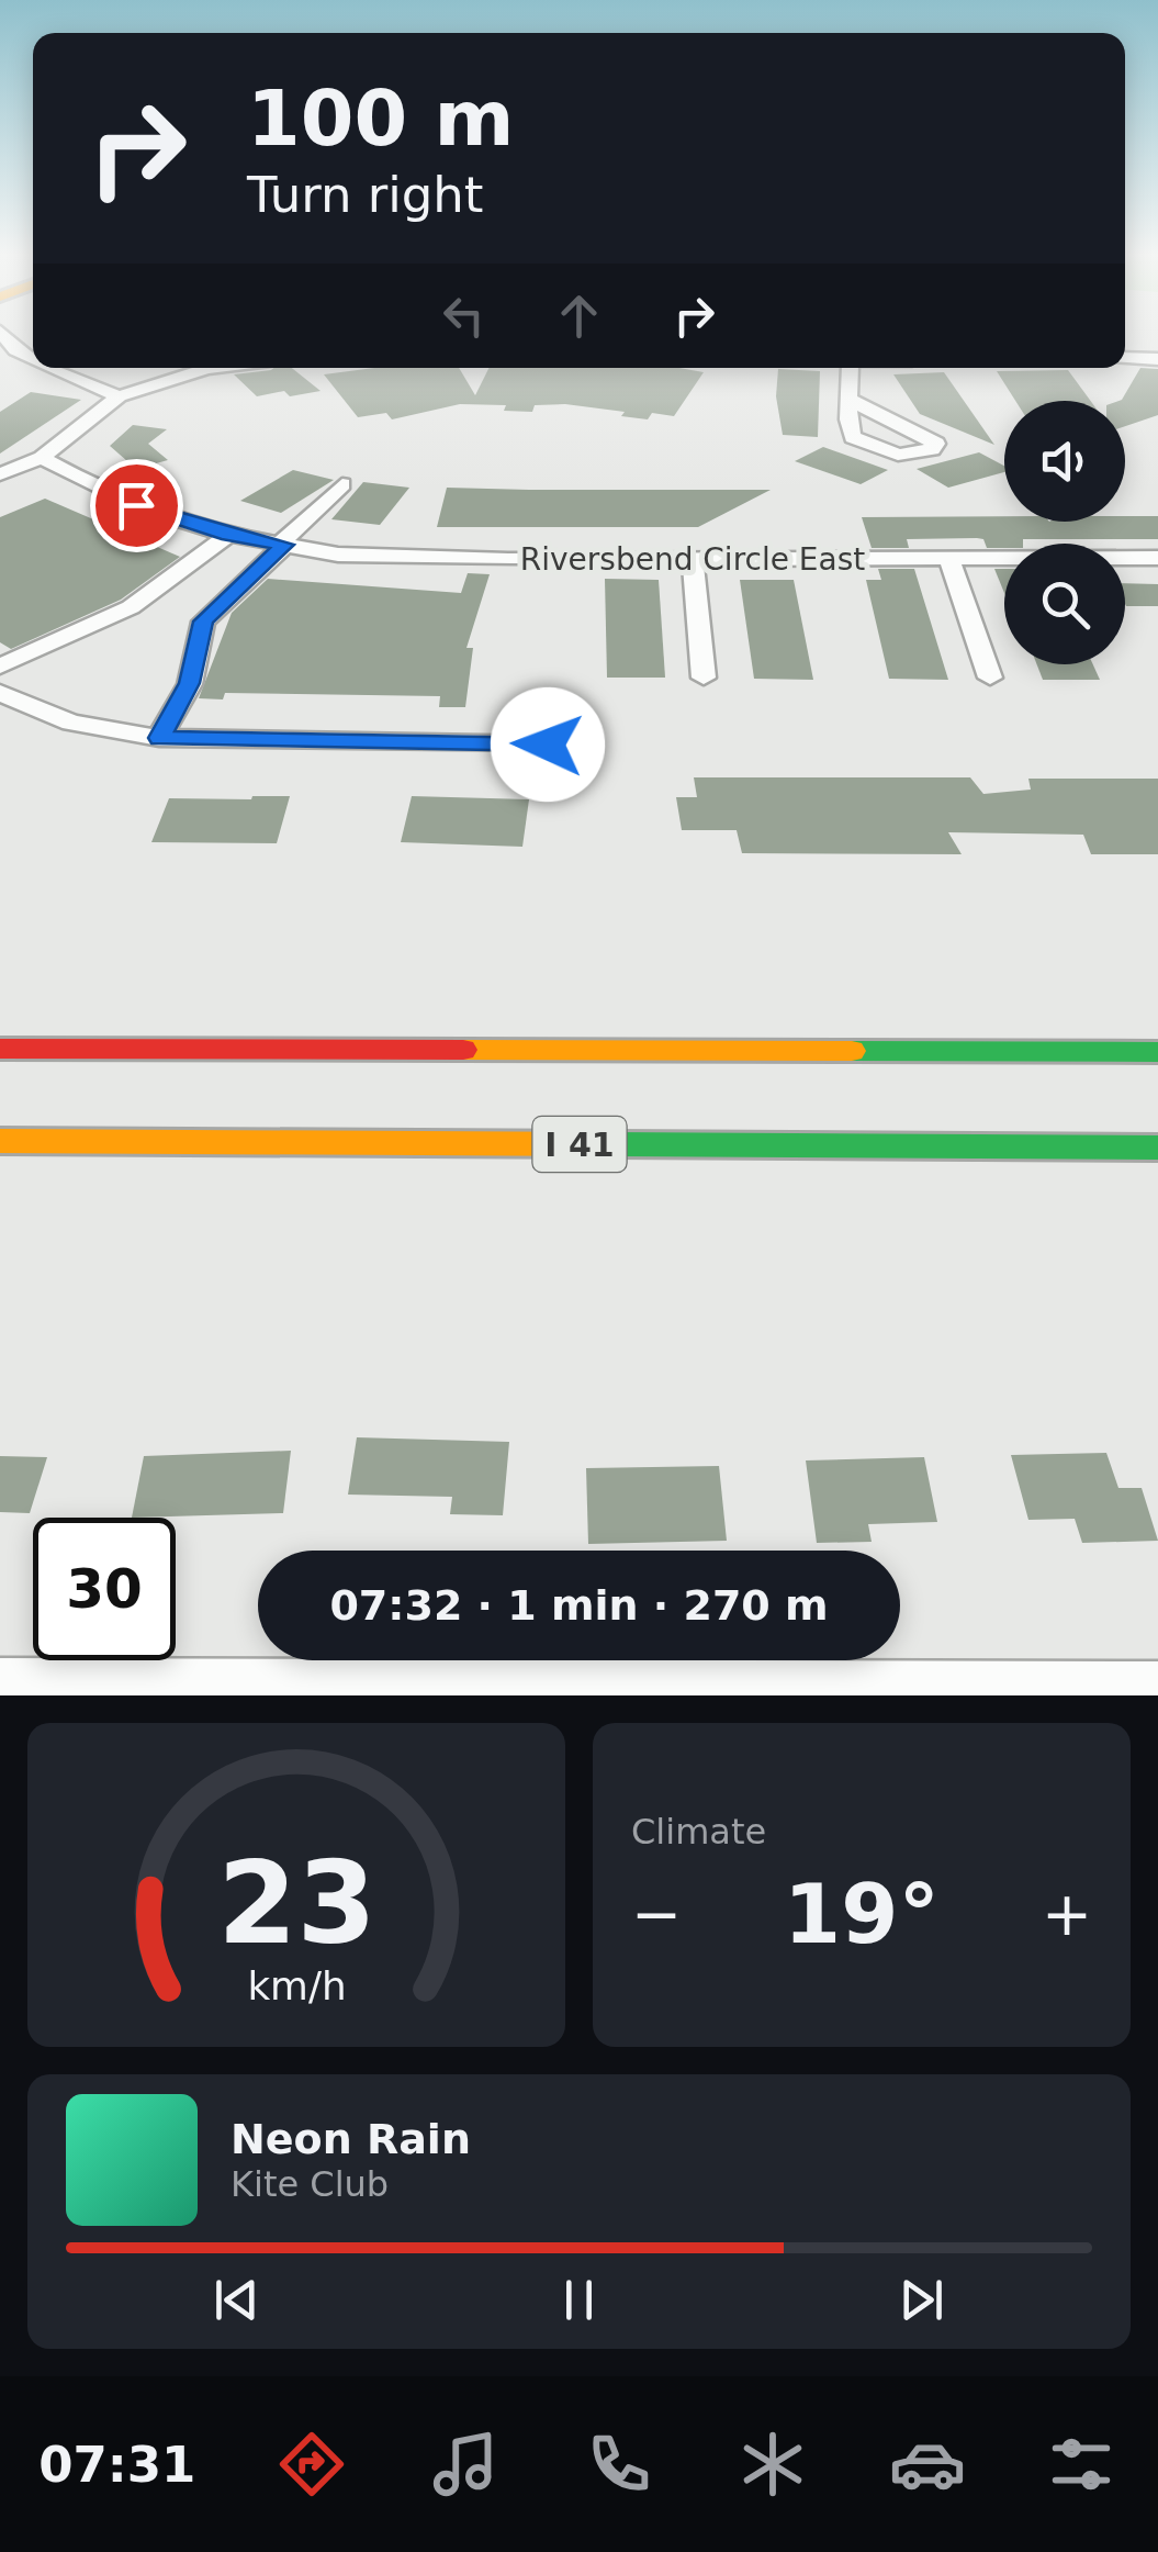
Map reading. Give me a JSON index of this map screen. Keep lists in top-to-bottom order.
{
  "streets": {
    "main road": ["I 41"],
    "street": ["Riversbend Circle East"]
  },
  "page": {
    "turn": ["100 m", "Turn right"],
    "limit": "30",
    "trip": "07:32 · 1 min · 270 m",
    "tile": "Climate",
    "heat": ["−", "19°", "+"],
    "song": ["Neon Rain", "Kite Club"],
    "tabs": "07:31",
    "gauge": ["23", "km/h"]
  }
}
